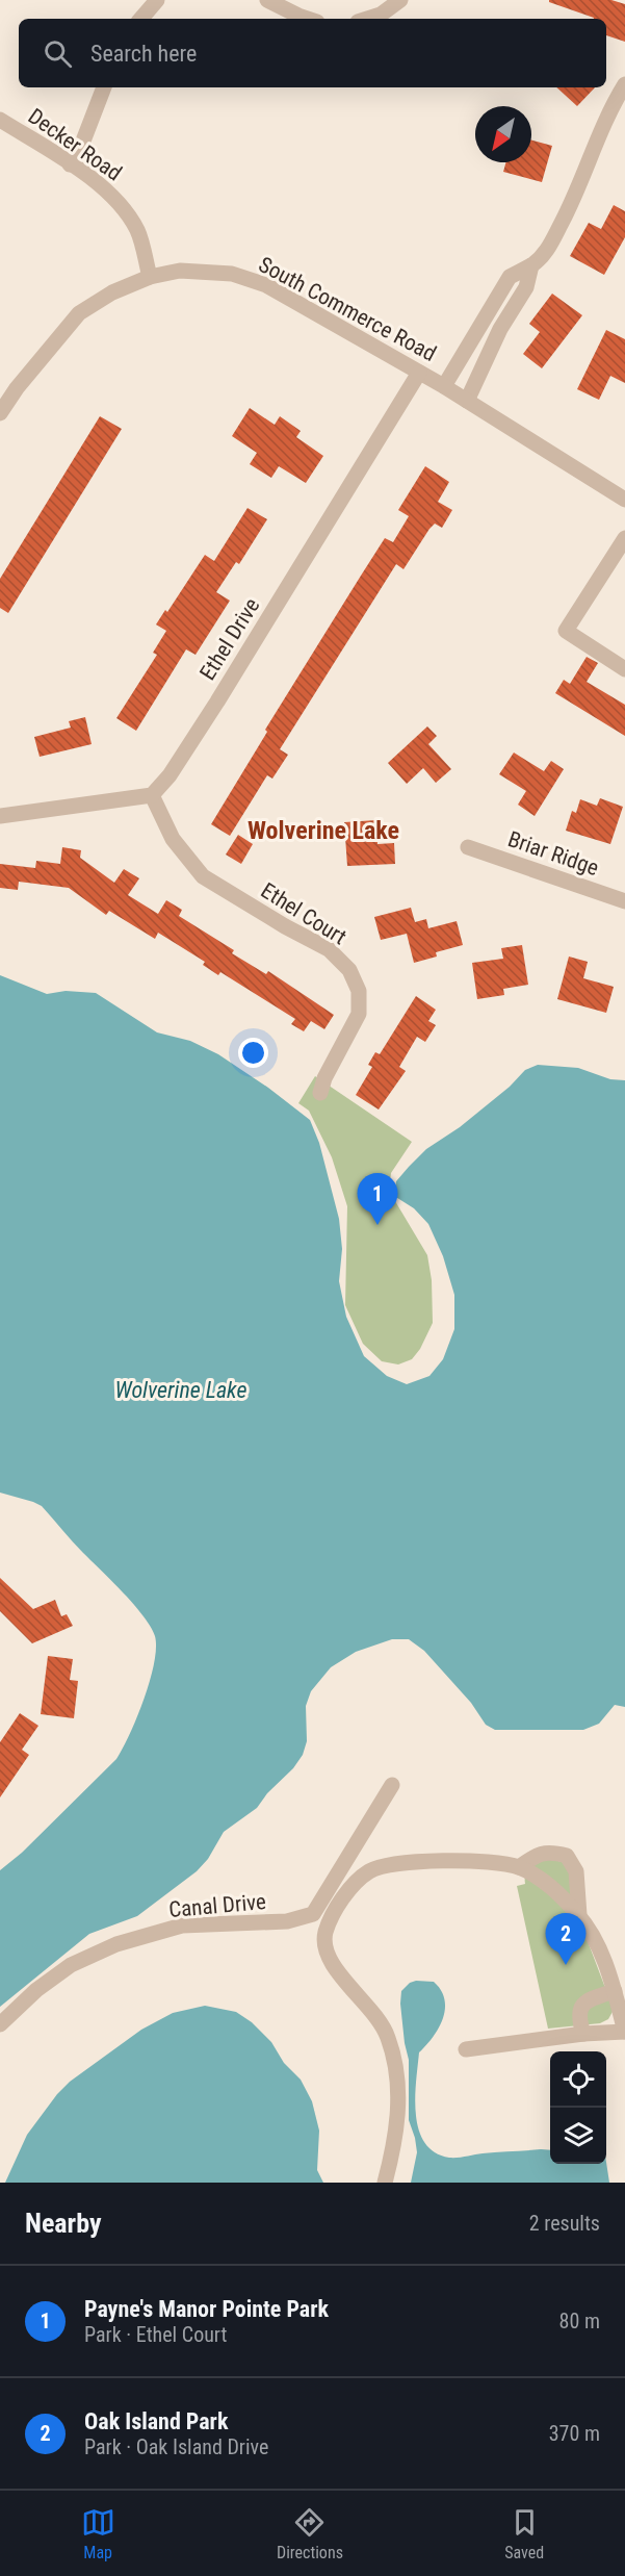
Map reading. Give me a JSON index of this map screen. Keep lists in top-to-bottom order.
{
  "streets": {
    "street": [
      "Decker Road",
      "South Commerce Road",
      "Ethel Drive",
      "Briar Ridge",
      "Ethel Court",
      "Canal Drive"
    ]
  },
  "crossings": [
    ["Decker Road", "South Commerce Road"],
    ["South Commerce Road", "Ethel Drive"],
    ["Ethel Drive", "Ethel Court"]
  ],
  "districts": ["Wolverine Lake"],
  "water": ["Wolverine Lake"],
  "north": "bottom left",
  "page": {
    "search": "Search here",
    "pins": ["1", "2"],
    "heading": ["Nearby", "2 results"],
    "list": [
      {
        "mark": "1",
        "name": "Payne's Manor Pointe Park",
        "note": "Park · Ethel Court",
        "value": "80 m"
      },
      {
        "mark": "2",
        "name": "Oak Island Park",
        "note": "Park · Oak Island Drive",
        "value": "370 m"
      }
    ],
    "nav": ["Map", "Directions", "Saved"]
  }
}
